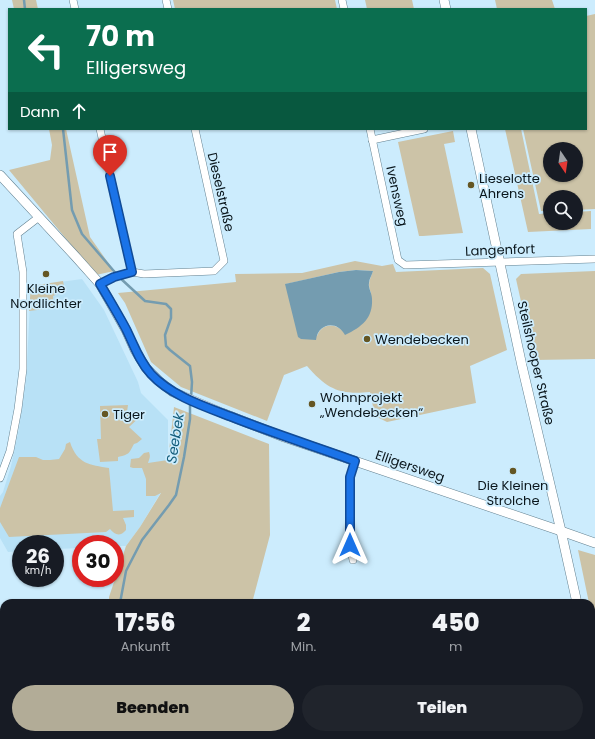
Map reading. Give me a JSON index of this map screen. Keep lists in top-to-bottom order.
{
  "streets": {
    "street": [
      "Dieselstraße",
      "Ivensweg",
      "Langenfort",
      "Steilshooper Straße",
      "Elligersweg"
    ]
  },
  "crossings": [
    ["Ivensweg", "Langenfort"],
    ["Langenfort", "Steilshooper Straße"],
    ["Steilshooper Straße", "Elligersweg"]
  ],
  "water": ["Seebek"],
  "places": [
    "Lieselotte Ahrens",
    "Kleine Nordlichter",
    "Wendebecken",
    "Wohnprojekt „Wendebecken“",
    "Tiger",
    "Die Kleinen Strolche"
  ],
  "north": "bottom",
  "page": {
    "turn": ["70 m", "Elligersweg"],
    "then": "Dann",
    "speed": "26 km/h",
    "limit": "30",
    "eta": [
      "17:56",
      "Ankunft",
      "2",
      "Min.",
      "450",
      "m"
    ],
    "buttons": ["Beenden", "Teilen"]
  }
}
